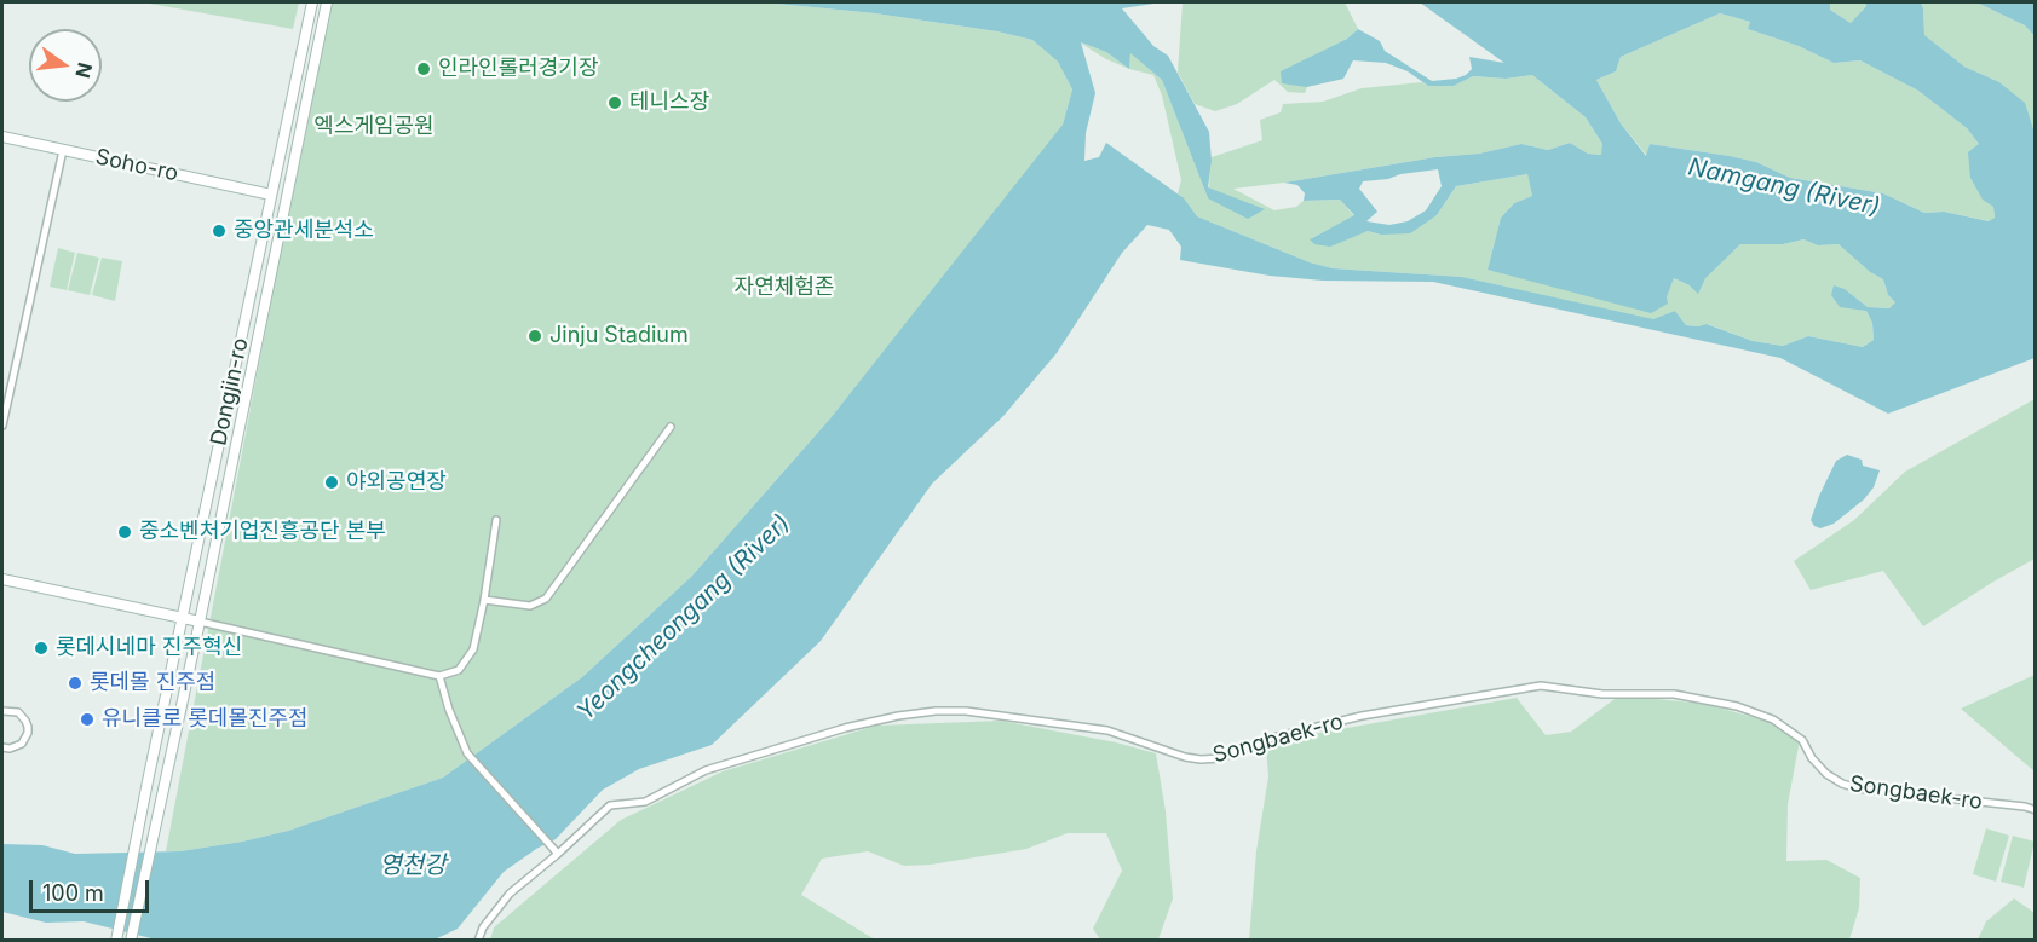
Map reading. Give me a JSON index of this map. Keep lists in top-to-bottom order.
{
  "streets": {
    "street": ["Soho-ro", "Dongjin-ro", "Songbaek-ro"]
  },
  "crossings": [
    ["Soho-ro", "Dongjin-ro"]
  ],
  "water": ["Namgang (River)", "Yeongcheongang (River)", "영천강"],
  "parks": ["엑스게임공원", "자연체험존"],
  "places": [
    "인라인롤러경기장",
    "테니스장",
    "중앙관세분석소",
    "Jinju Stadium",
    "야외공연장",
    "중소벤처기업진흥공단 본부",
    "롯데시네마 진주혁신",
    "롯데몰 진주점",
    "유니클로 롯데몰진주점"
  ],
  "scale_bar": "100 m",
  "north": "right"
}
